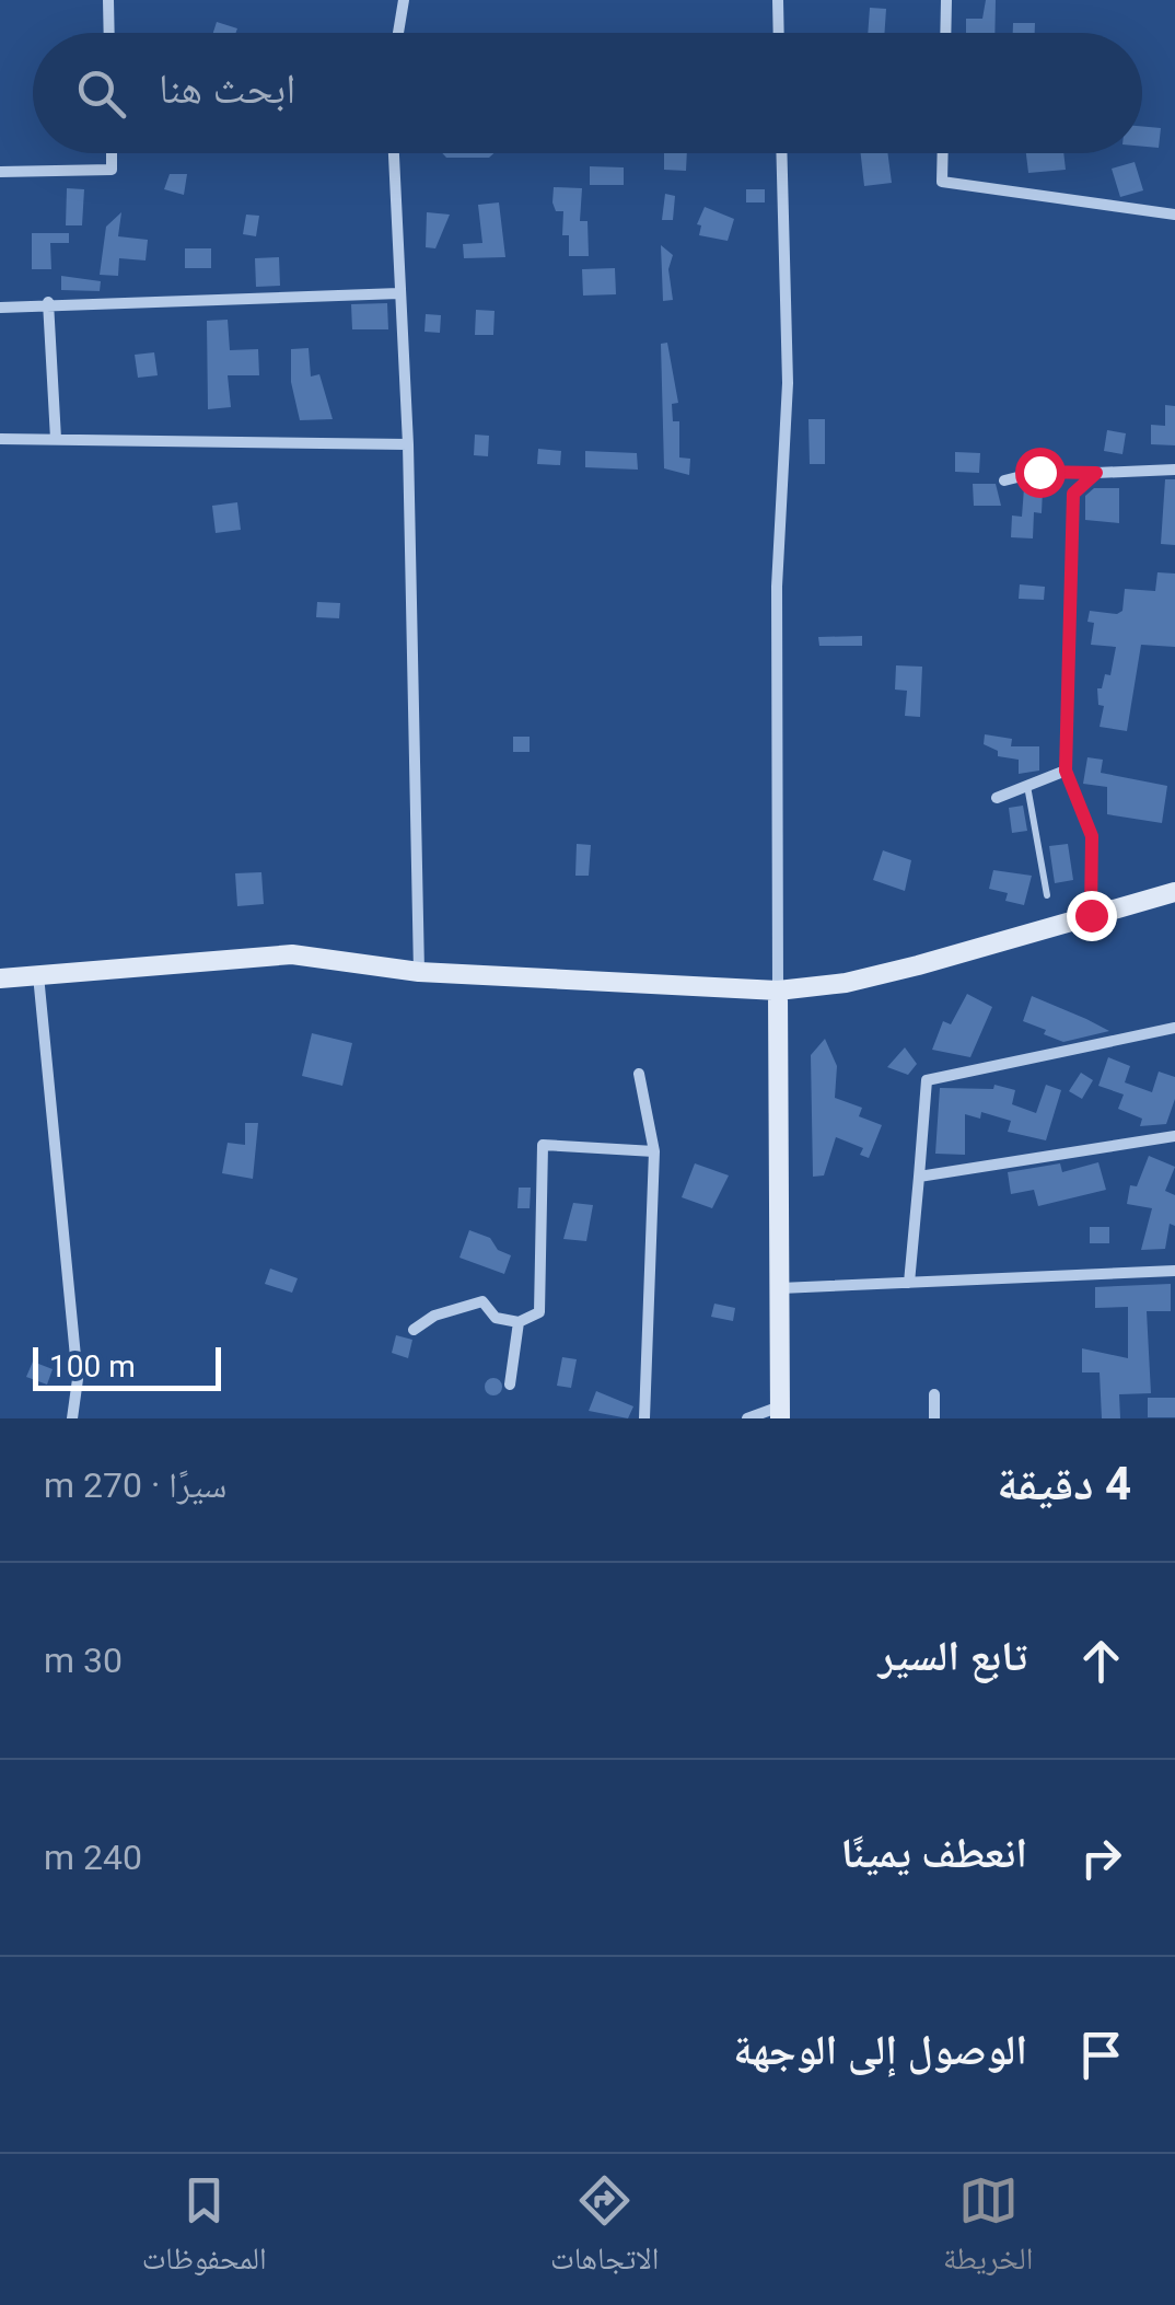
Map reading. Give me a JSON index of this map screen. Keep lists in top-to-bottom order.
{
  "scale_bar": "100 m",
  "page": {
    "search": "ابحث هنا",
    "scale": "100 m",
    "heading": ["4 دقيقة", "سيرًا · 270 m"],
    "list": [
      ["تابع السير", "30 m"],
      ["انعطف يمينًا", "240 m"],
      "الوصول إلى الوجهة"
    ],
    "nav": ["الخريطة", "الاتجاهات", "المحفوظات"]
  }
}
